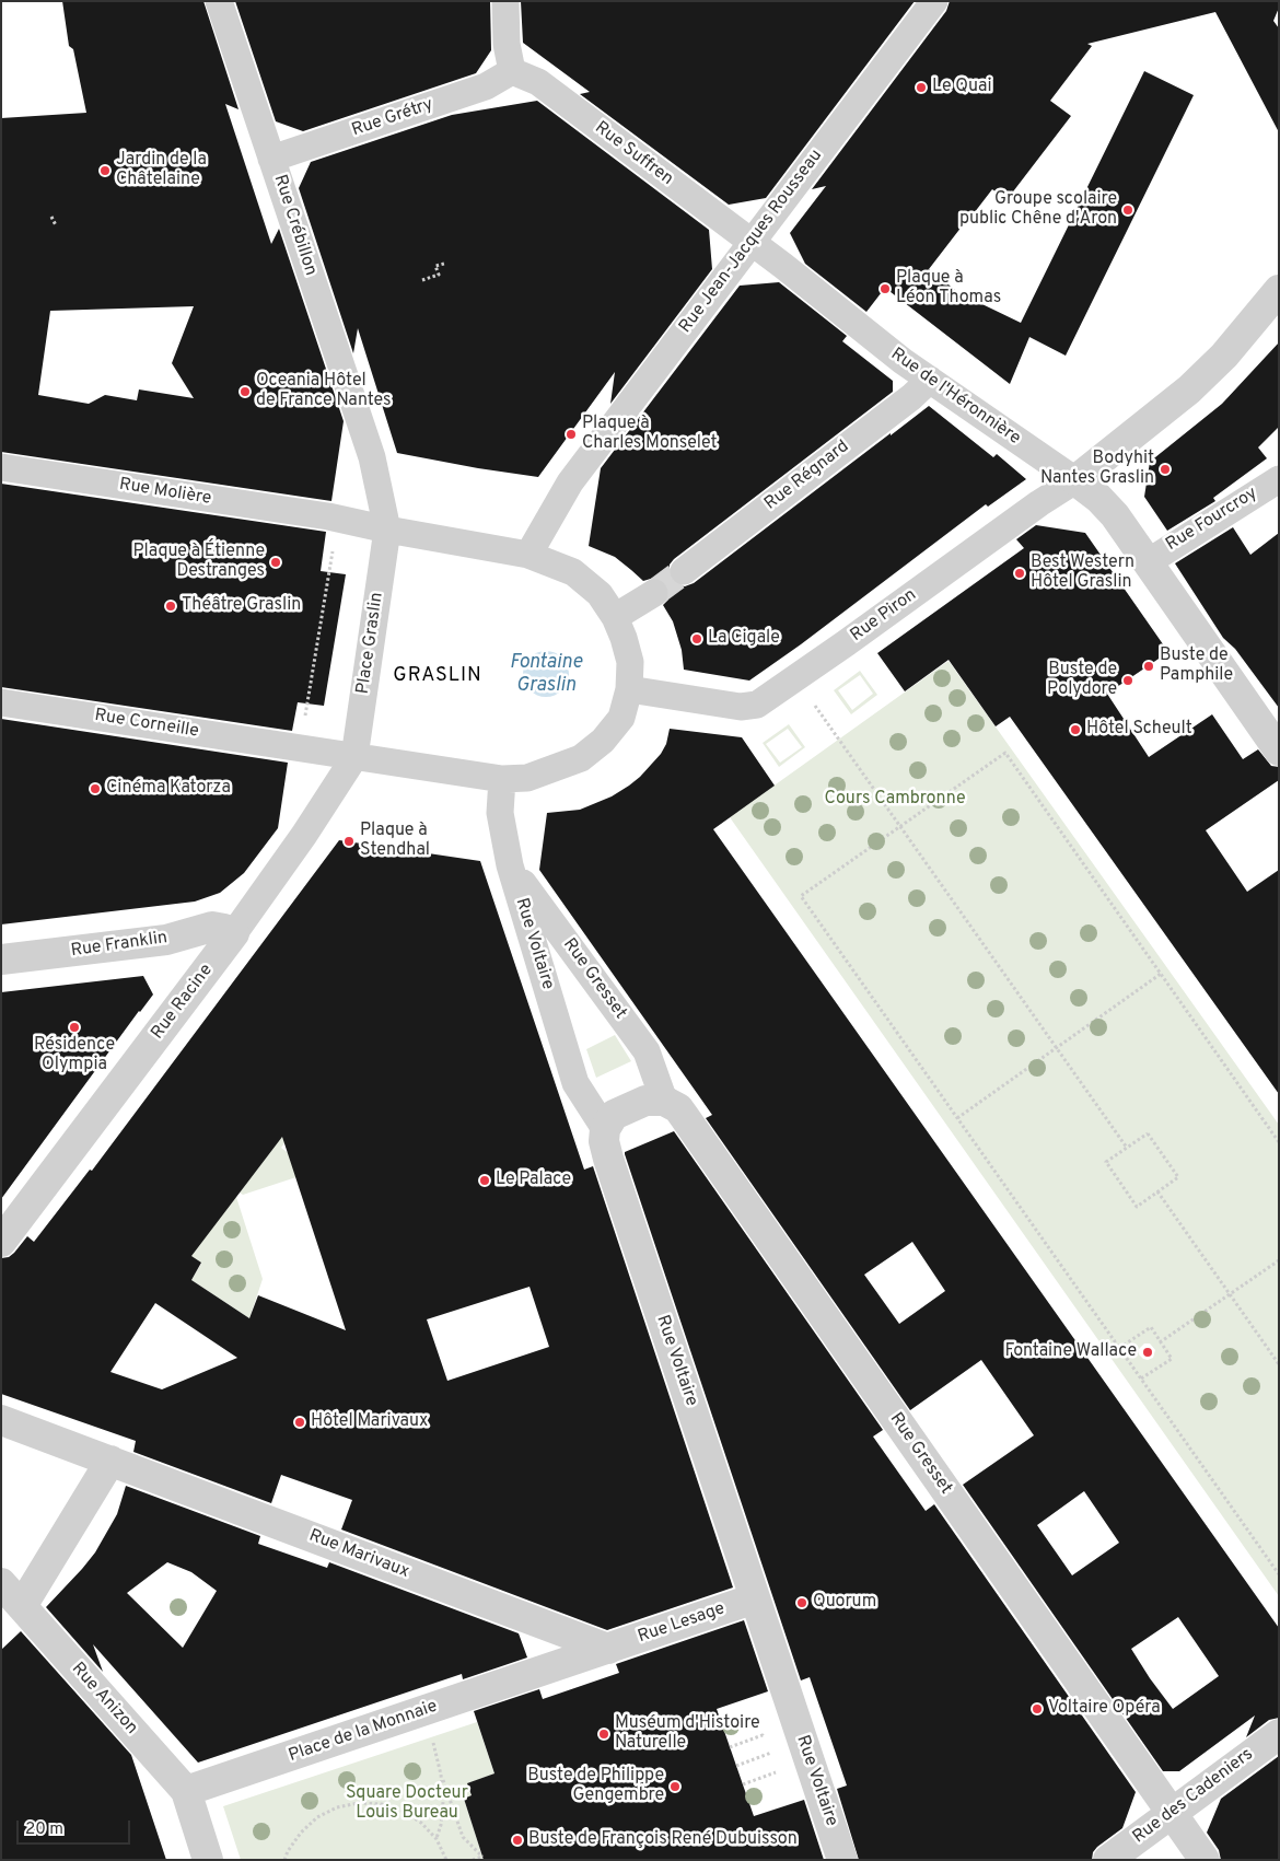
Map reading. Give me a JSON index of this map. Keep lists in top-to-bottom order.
{
  "streets": {
    "street": [
      "Rue Grétry",
      "Rue Suffren",
      "Rue Crébillon",
      "Rue Jean-Jacques Rousseau",
      "Rue de l'Héronnière",
      "Rue Régnard",
      "Rue Molière",
      "Rue Fourcroy",
      "Rue Piron",
      "Place Graslin",
      "Rue Corneille",
      "Rue Voltaire",
      "Rue Franklin",
      "Rue Gresset",
      "Rue Racine",
      "Rue Marivaux",
      "Rue Lesage",
      "Rue Anizon",
      "Place de la Monnaie",
      "Rue des Cadeniers"
    ]
  },
  "crossings": [
    ["Rue Grétry", "Rue Suffren"],
    ["Rue Grétry", "Rue Crébillon"],
    ["Rue Suffren", "Rue Jean-Jacques Rousseau"],
    ["Rue Suffren", "Rue de l'Héronnière"],
    ["Rue Crébillon", "Place Graslin"],
    ["Rue Jean-Jacques Rousseau", "Rue de l'Héronnière"],
    ["Rue de l'Héronnière", "Rue Régnard"],
    ["Rue de l'Héronnière", "Rue Fourcroy"],
    ["Rue de l'Héronnière", "Rue Piron"],
    ["Rue Molière", "Place Graslin"],
    ["Place Graslin", "Rue Corneille"],
    ["Place Graslin", "Rue Racine"],
    ["Rue Corneille", "Rue Racine"],
    ["Rue Voltaire", "Rue Gresset"],
    ["Rue Voltaire", "Rue Lesage"],
    ["Rue Franklin", "Rue Racine"],
    ["Rue Gresset", "Rue des Cadeniers"],
    ["Rue Marivaux", "Rue Lesage"],
    ["Rue Marivaux", "Place de la Monnaie"],
    ["Rue Lesage", "Place de la Monnaie"],
    ["Rue Anizon", "Place de la Monnaie"]
  ],
  "districts": ["GRASLIN"],
  "water": ["Fontaine Graslin"],
  "parks": ["Cours Cambronne", "Square Docteur Louis Bureau"],
  "places": [
    "Le Quai",
    "Jardin de la Châtelaine",
    "Groupe scolaire public Chêne d'Aron",
    "Plaque à Léon Thomas",
    "Oceania Hôtel de France Nantes",
    "Plaque à Charles Monselet",
    "Bodyhit Nantes Graslin",
    "Plaque à Étienne Destranges",
    "Best Western Hôtel Graslin",
    "Théâtre Graslin",
    "La Cigale",
    "Buste de Pamphile",
    "Buste de Polydore",
    "Hôtel Scheult",
    "Cinéma Katorza",
    "Plaque à Stendhal",
    "Résidence Olympia",
    "Le Palace",
    "Fontaine Wallace",
    "Hôtel Marivaux",
    "Quorum",
    "Voltaire Opéra",
    "Muséum d'Histoire Naturelle",
    "Buste de Philippe Gengembre",
    "Buste de François René Dubuisson"
  ],
  "scale_bar": "20 m"
}
